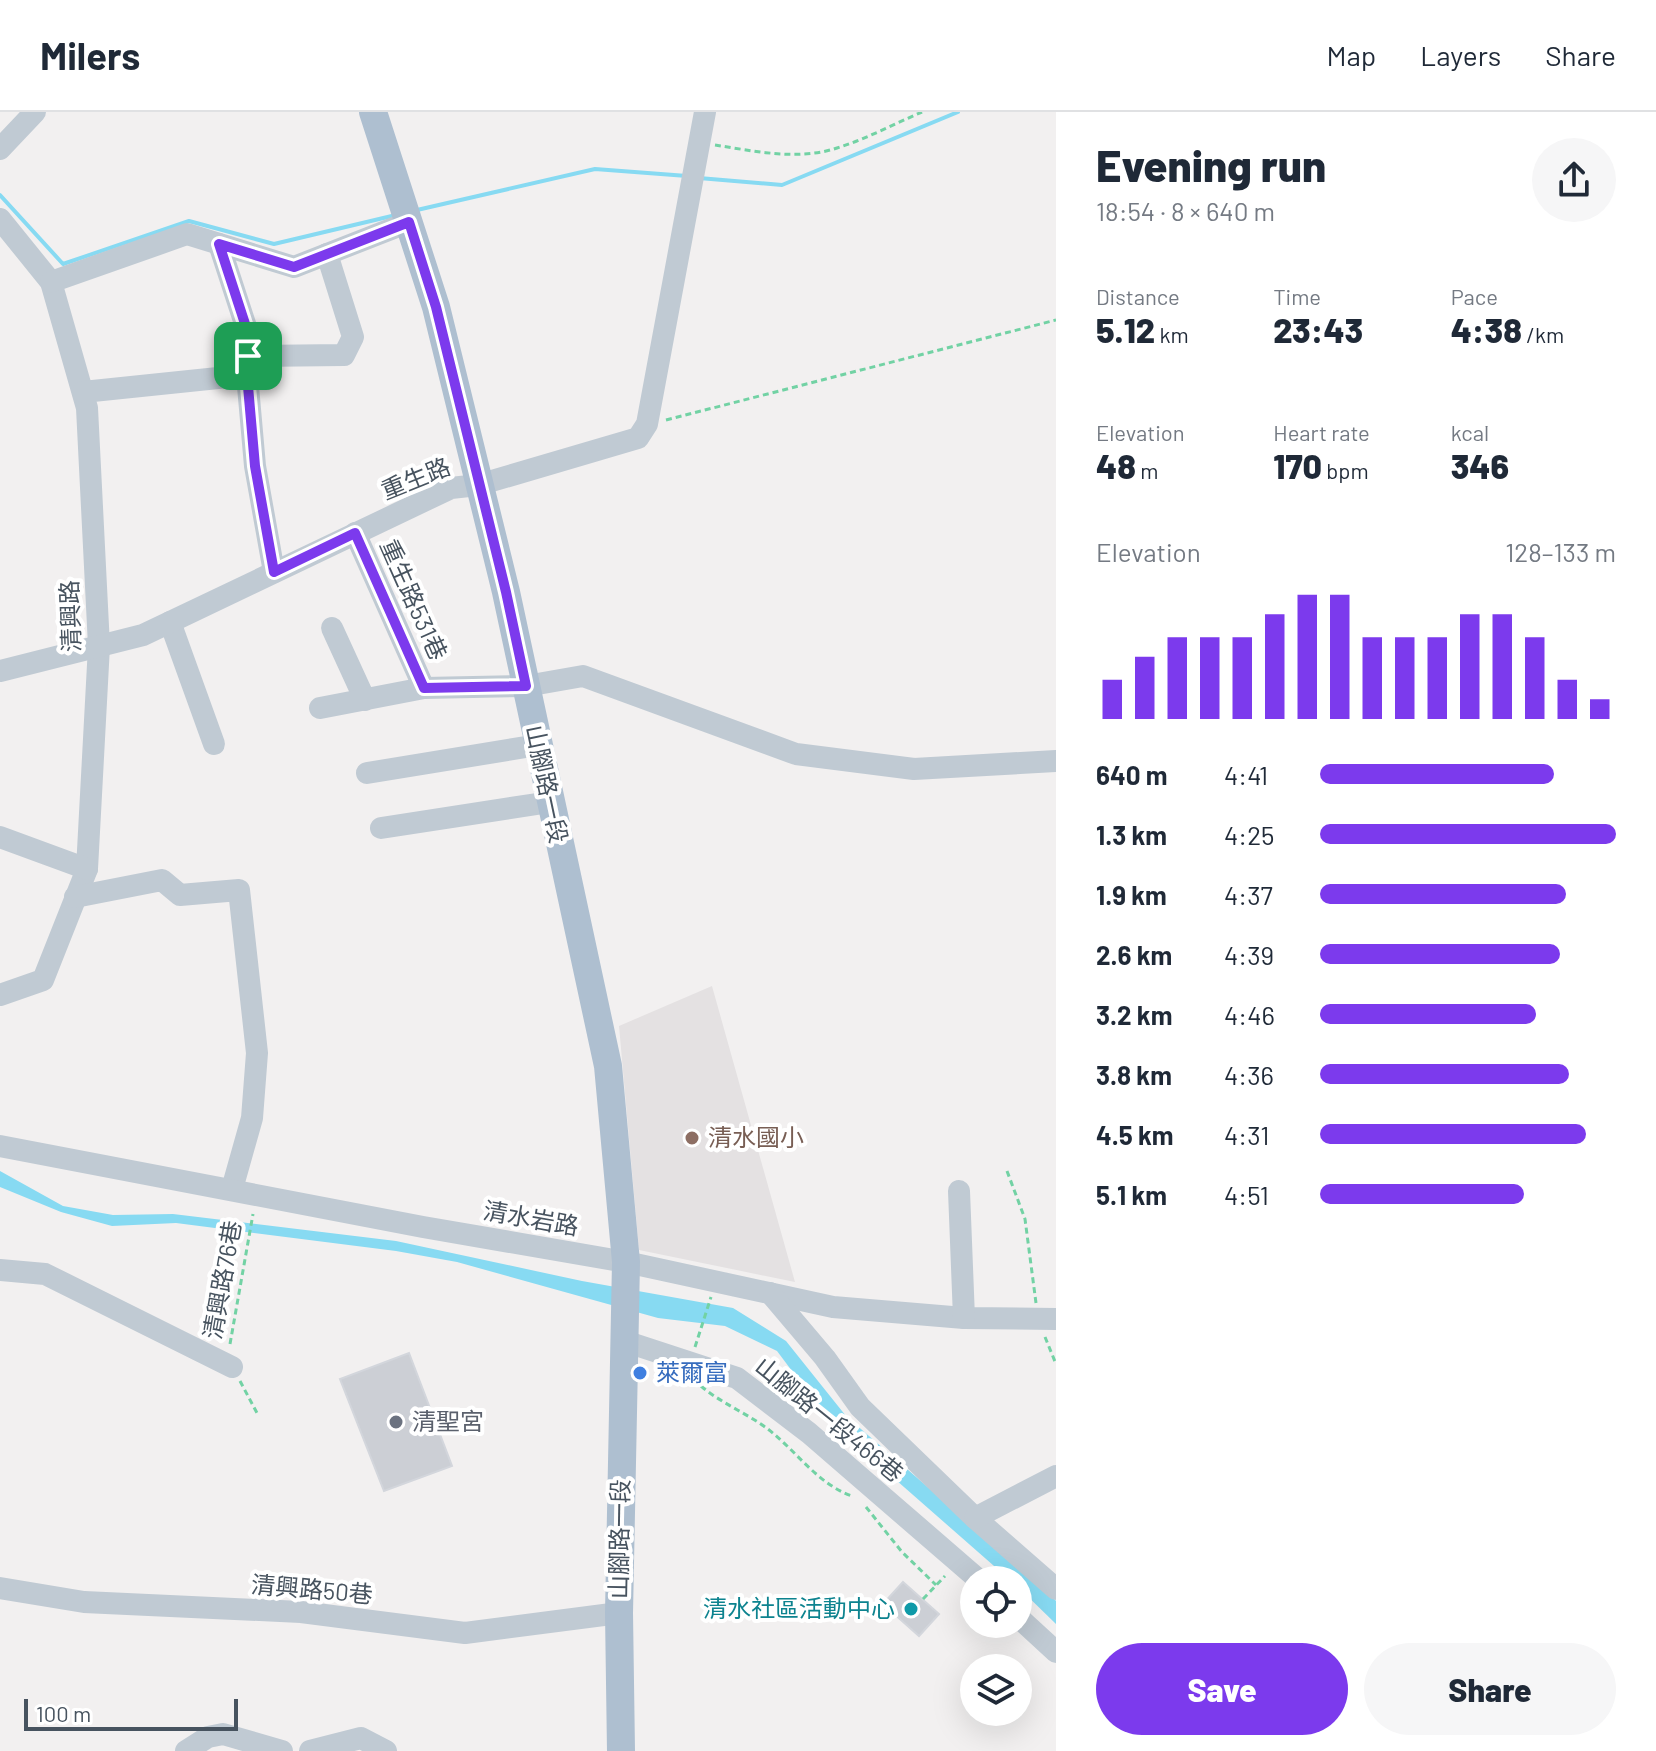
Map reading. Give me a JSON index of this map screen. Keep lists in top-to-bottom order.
{
  "streets": {
    "main road": ["山腳路一段"],
    "street": [
      "重生路",
      "重生路531巷",
      "清興路",
      "清水岩路",
      "山腳路一段466巷",
      "清興路50巷"
    ],
    "path": ["清興路76巷"]
  },
  "crossings": [
    ["重生路", "重生路531巷"],
    ["重生路", "清興路"],
    ["重生路", "山腳路一段"],
    ["重生路531巷", "山腳路一段"],
    ["山腳路一段", "清水岩路"],
    ["山腳路一段", "山腳路一段466巷"],
    ["山腳路一段", "清興路50巷"],
    ["清水岩路", "清興路76巷"]
  ],
  "places": [
    "清水國小",
    "萊爾富",
    "清聖宮",
    "清水社區活動中心"
  ],
  "scale_bar": "100 m",
  "page": {
    "header": "Milers",
    "nav": ["Map", "Layers", "Share"],
    "heading": ["Evening run", "18:54 · 8 × 640 m"],
    "stats": [
      ["Distance", "5.12 km"],
      ["Time", "23:43"],
      ["Pace", "4:38 /km"],
      ["Elevation", "48 m"],
      ["Heart rate", "170 bpm"],
      ["kcal", "346"]
    ],
    "chart": ["Elevation", "128–133 m"],
    "list": [
      {
        "name": "640 m",
        "note": "4:41"
      },
      {
        "name": "1.3 km",
        "note": "4:25"
      },
      {
        "name": "1.9 km",
        "note": "4:37"
      },
      {
        "name": "2.6 km",
        "note": "4:39"
      },
      {
        "name": "3.2 km",
        "note": "4:46"
      },
      {
        "name": "3.8 km",
        "note": "4:36"
      },
      {
        "name": "4.5 km",
        "note": "4:31"
      },
      {
        "name": "5.1 km",
        "note": "4:51"
      }
    ],
    "buttons": ["Save", "Share"],
    "scale": "100 m"
  }
}
